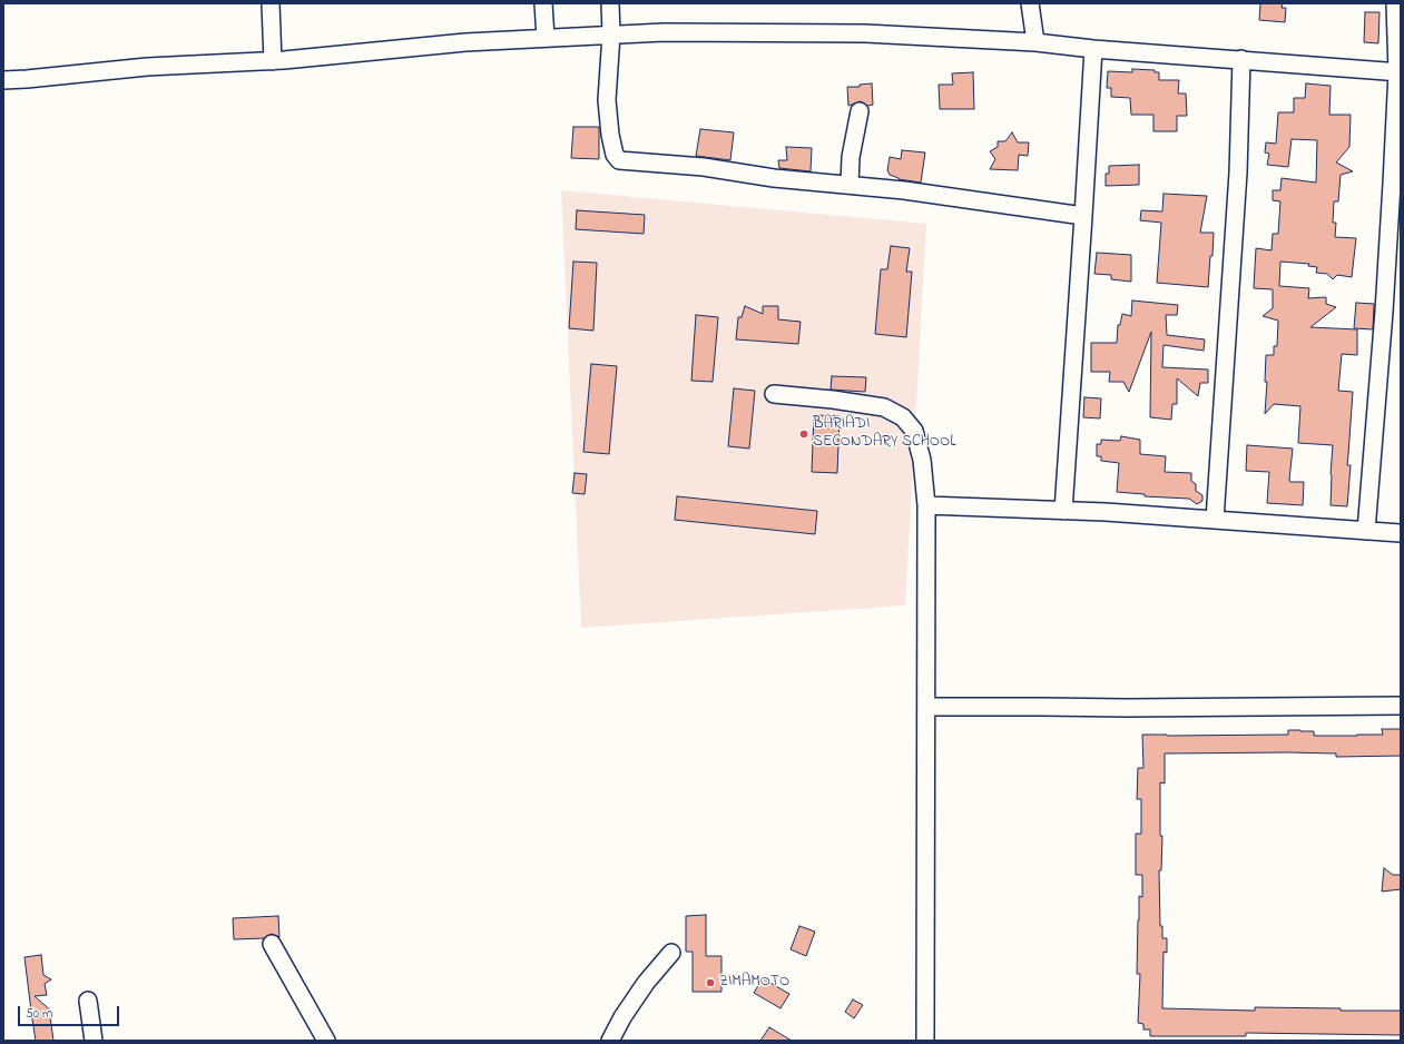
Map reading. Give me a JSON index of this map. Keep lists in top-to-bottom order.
{
  "places": ["BARIADI SECONDARY SCHOOL", "ZIMAMOTO"],
  "scale_bar": "50 m"
}
